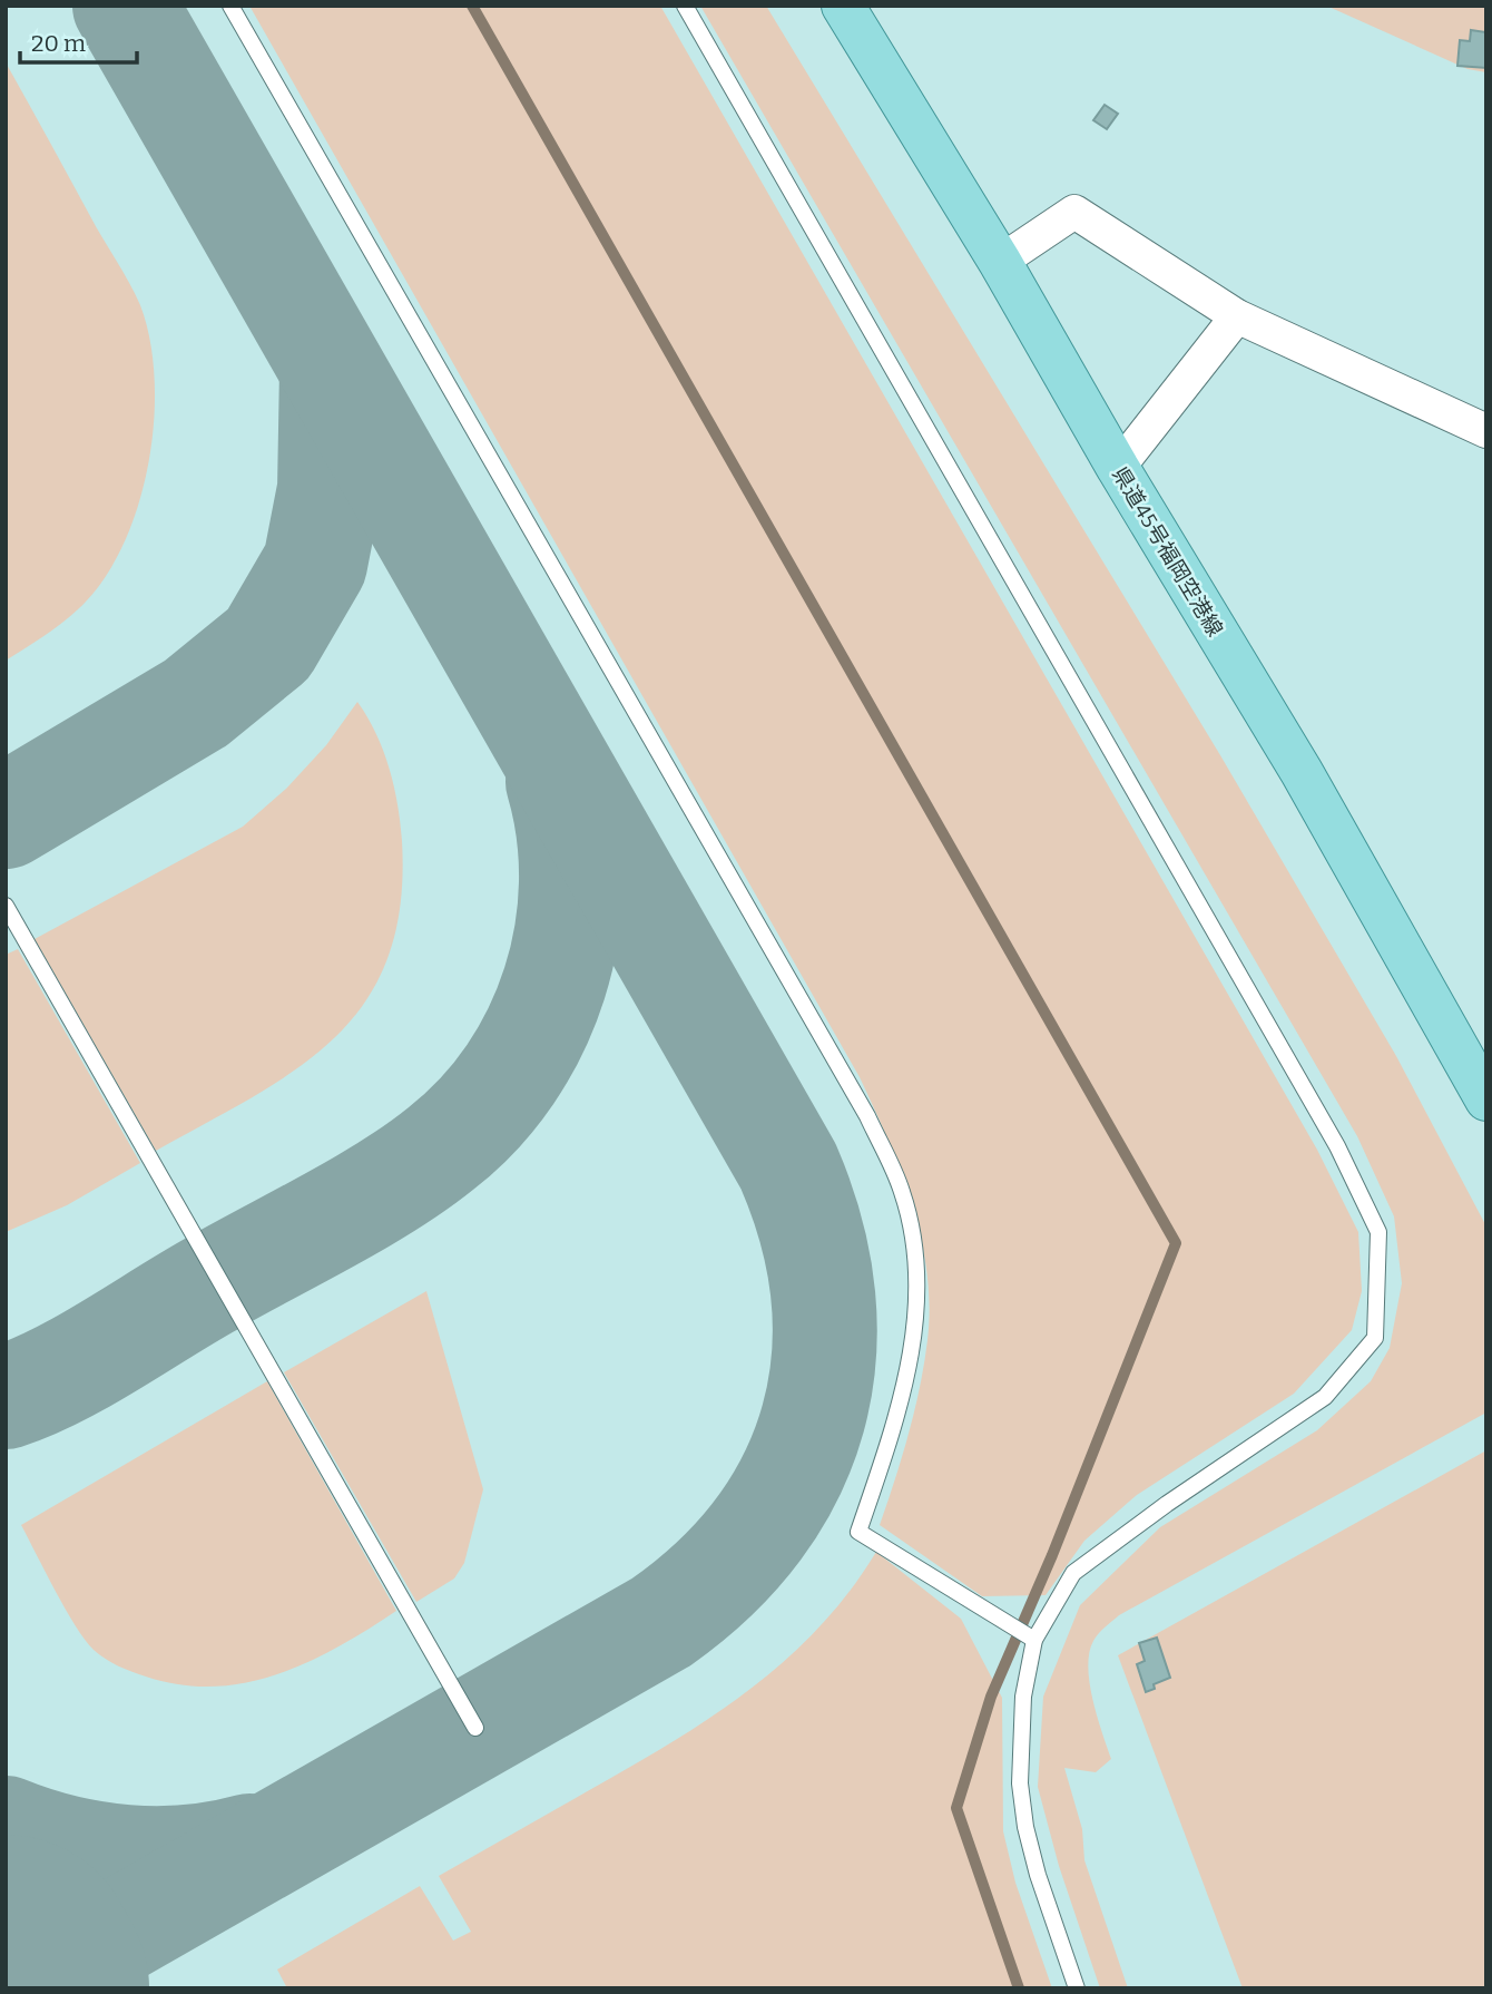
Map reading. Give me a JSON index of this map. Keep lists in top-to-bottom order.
{
  "streets": {
    "main road": ["県道45号福岡空港線"]
  },
  "scale_bar": "20 m"
}
